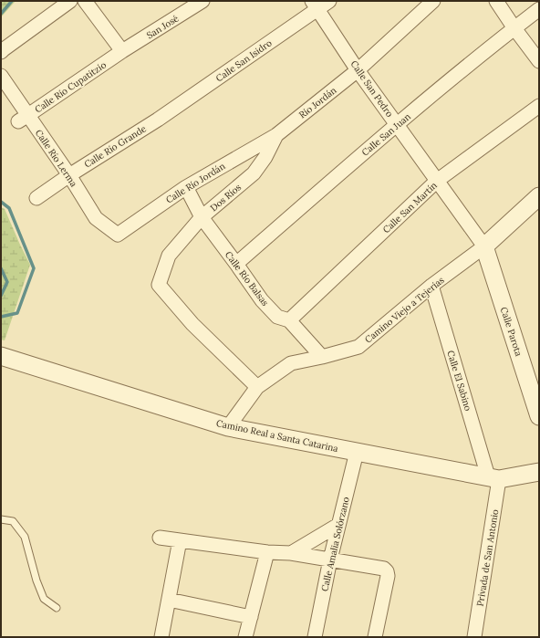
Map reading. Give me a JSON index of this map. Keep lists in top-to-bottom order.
{
  "streets": {
    "street": [
      "San José",
      "Calle San Isidro",
      "Calle Río Cupatitzio",
      "Calle San Pedro",
      "Río Jordán",
      "Calle San Juan",
      "Calle Río Grande",
      "Calle Río Lerma",
      "Calle Río Jordán",
      "Dos Ríos",
      "Calle San Martín",
      "Calle Río Balsas",
      "Camino Viejo a Tejerias",
      "Calle Parota",
      "Calle El Sabino",
      "Camino Real a Santa Catarina",
      "Calle Amalia Solórzano",
      "Privada de San Antonio"
    ]
  },
  "crossings": [
    ["San José", "Calle Río Cupatitzio"],
    ["Calle San Isidro", "Calle San Pedro"],
    ["Calle San Isidro", "Calle Río Grande"],
    ["Calle Río Cupatitzio", "Calle Río Lerma"],
    ["Calle San Pedro", "Río Jordán"],
    ["Calle San Pedro", "Calle San Juan"],
    ["Calle San Pedro", "Calle San Martín"],
    ["Calle San Pedro", "Camino Viejo a Tejerias"],
    ["Calle San Pedro", "Calle Parota"],
    ["Río Jordán", "Calle Río Jordán"],
    ["Río Jordán", "Dos Ríos"],
    ["Calle San Juan", "Calle Río Balsas"],
    ["Calle Río Grande", "Calle Río Lerma"],
    ["Calle Río Lerma", "Calle Río Jordán"],
    ["Calle Río Jordán", "Dos Ríos"],
    ["Calle Río Jordán", "Calle Río Balsas"],
    ["Dos Ríos", "Calle Río Balsas"],
    ["Dos Ríos", "Camino Viejo a Tejerias"],
    ["Calle San Martín", "Calle Río Balsas"],
    ["Calle Río Balsas", "Camino Viejo a Tejerias"],
    ["Camino Viejo a Tejerias", "Calle Parota"],
    ["Camino Viejo a Tejerias", "Calle El Sabino"],
    ["Camino Viejo a Tejerias", "Camino Real a Santa Catarina"],
    ["Calle El Sabino", "Camino Real a Santa Catarina"],
    ["Calle El Sabino", "Privada de San Antonio"],
    ["Camino Real a Santa Catarina", "Calle Amalia Solórzano"],
    ["Camino Real a Santa Catarina", "Privada de San Antonio"]
  ]
}
